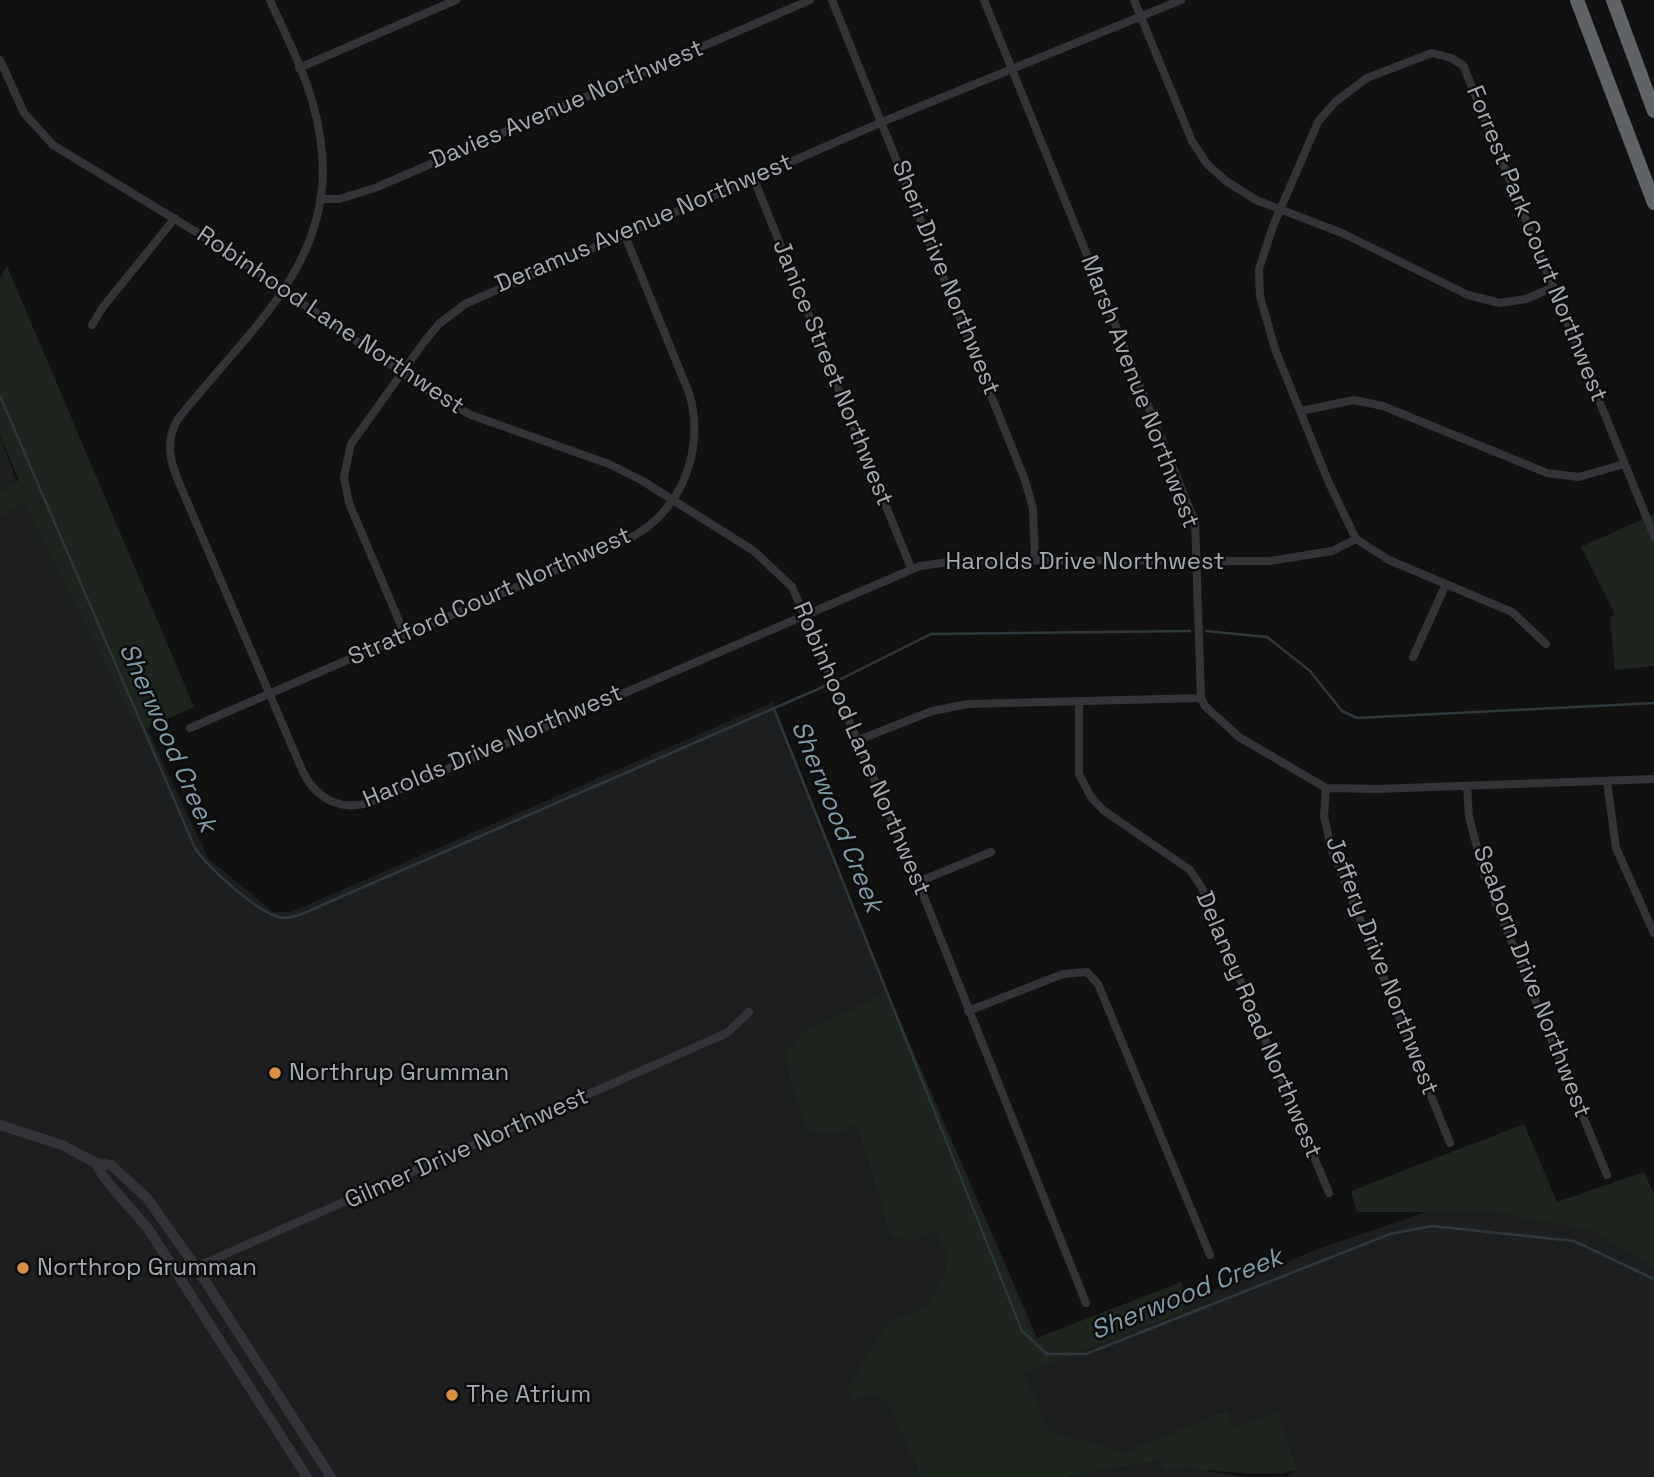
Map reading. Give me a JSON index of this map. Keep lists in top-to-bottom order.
{
  "streets": {
    "street": [
      "Davies Avenue Northwest",
      "Deramus Avenue Northwest",
      "Forrest Park Court Northwest",
      "Sheri Drive Northwest",
      "Robinhood Lane Northwest",
      "Janice Street Northwest",
      "Marsh Avenue Northwest",
      "Harolds Drive Northwest",
      "Stratford Court Northwest",
      "Jeffery Drive Northwest",
      "Seaborn Drive Northwest",
      "Delaney Road Northwest",
      "Gilmer Drive Northwest"
    ]
  },
  "crossings": [
    ["Davies Avenue Northwest", "Harolds Drive Northwest"],
    ["Deramus Avenue Northwest", "Sheri Drive Northwest"],
    ["Deramus Avenue Northwest", "Robinhood Lane Northwest"],
    ["Deramus Avenue Northwest", "Janice Street Northwest"],
    ["Deramus Avenue Northwest", "Marsh Avenue Northwest"],
    ["Deramus Avenue Northwest", "Stratford Court Northwest"],
    ["Forrest Park Court Northwest", "Harolds Drive Northwest"],
    ["Sheri Drive Northwest", "Harolds Drive Northwest"],
    ["Robinhood Lane Northwest", "Harolds Drive Northwest"],
    ["Robinhood Lane Northwest", "Stratford Court Northwest"],
    ["Janice Street Northwest", "Harolds Drive Northwest"],
    ["Marsh Avenue Northwest", "Harolds Drive Northwest"],
    ["Harolds Drive Northwest", "Stratford Court Northwest"]
  ],
  "water": ["Sherwood Creek"],
  "places": ["Northrup Grumman", "Northrop Grumman", "The Atrium"]
}
